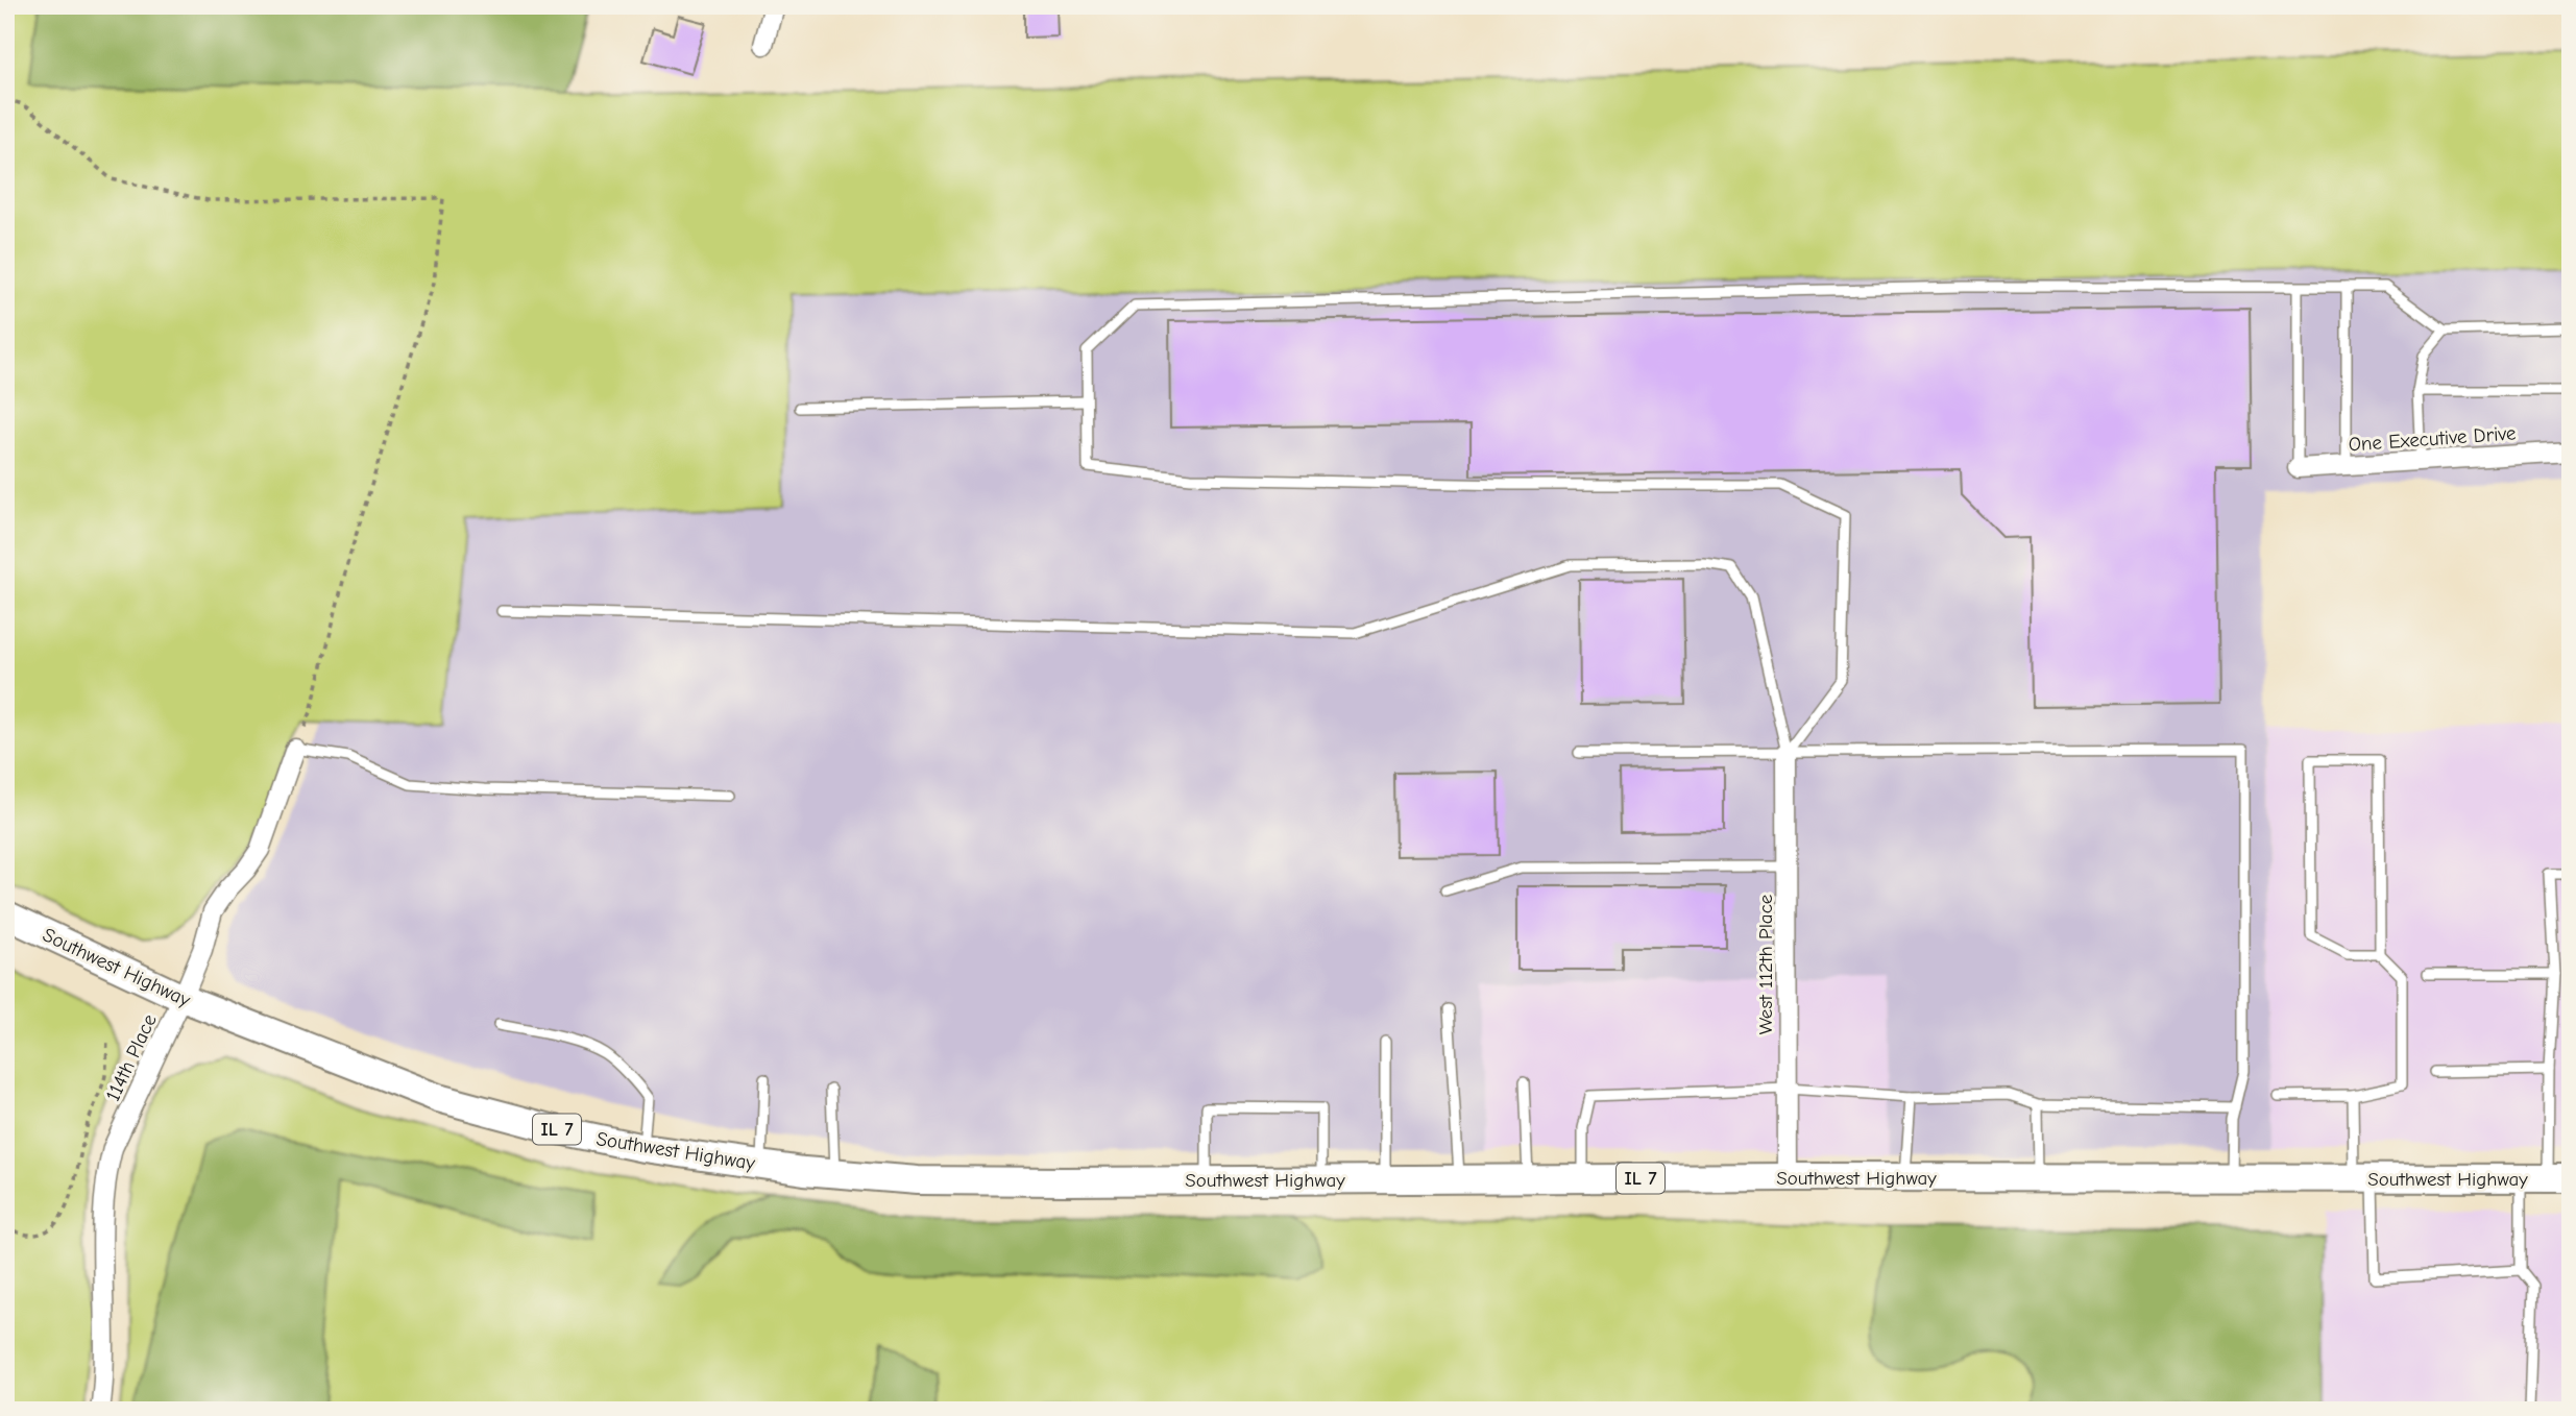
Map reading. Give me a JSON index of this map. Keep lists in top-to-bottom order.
{
  "streets": {
    "main road": ["Southwest Highway", "IL 7"],
    "street": ["One Executive Drive", "West 112th Place", "114th Place"]
  },
  "crossings": [
    ["West 112th Place", "Southwest Highway"],
    ["Southwest Highway", "114th Place"]
  ]
}
